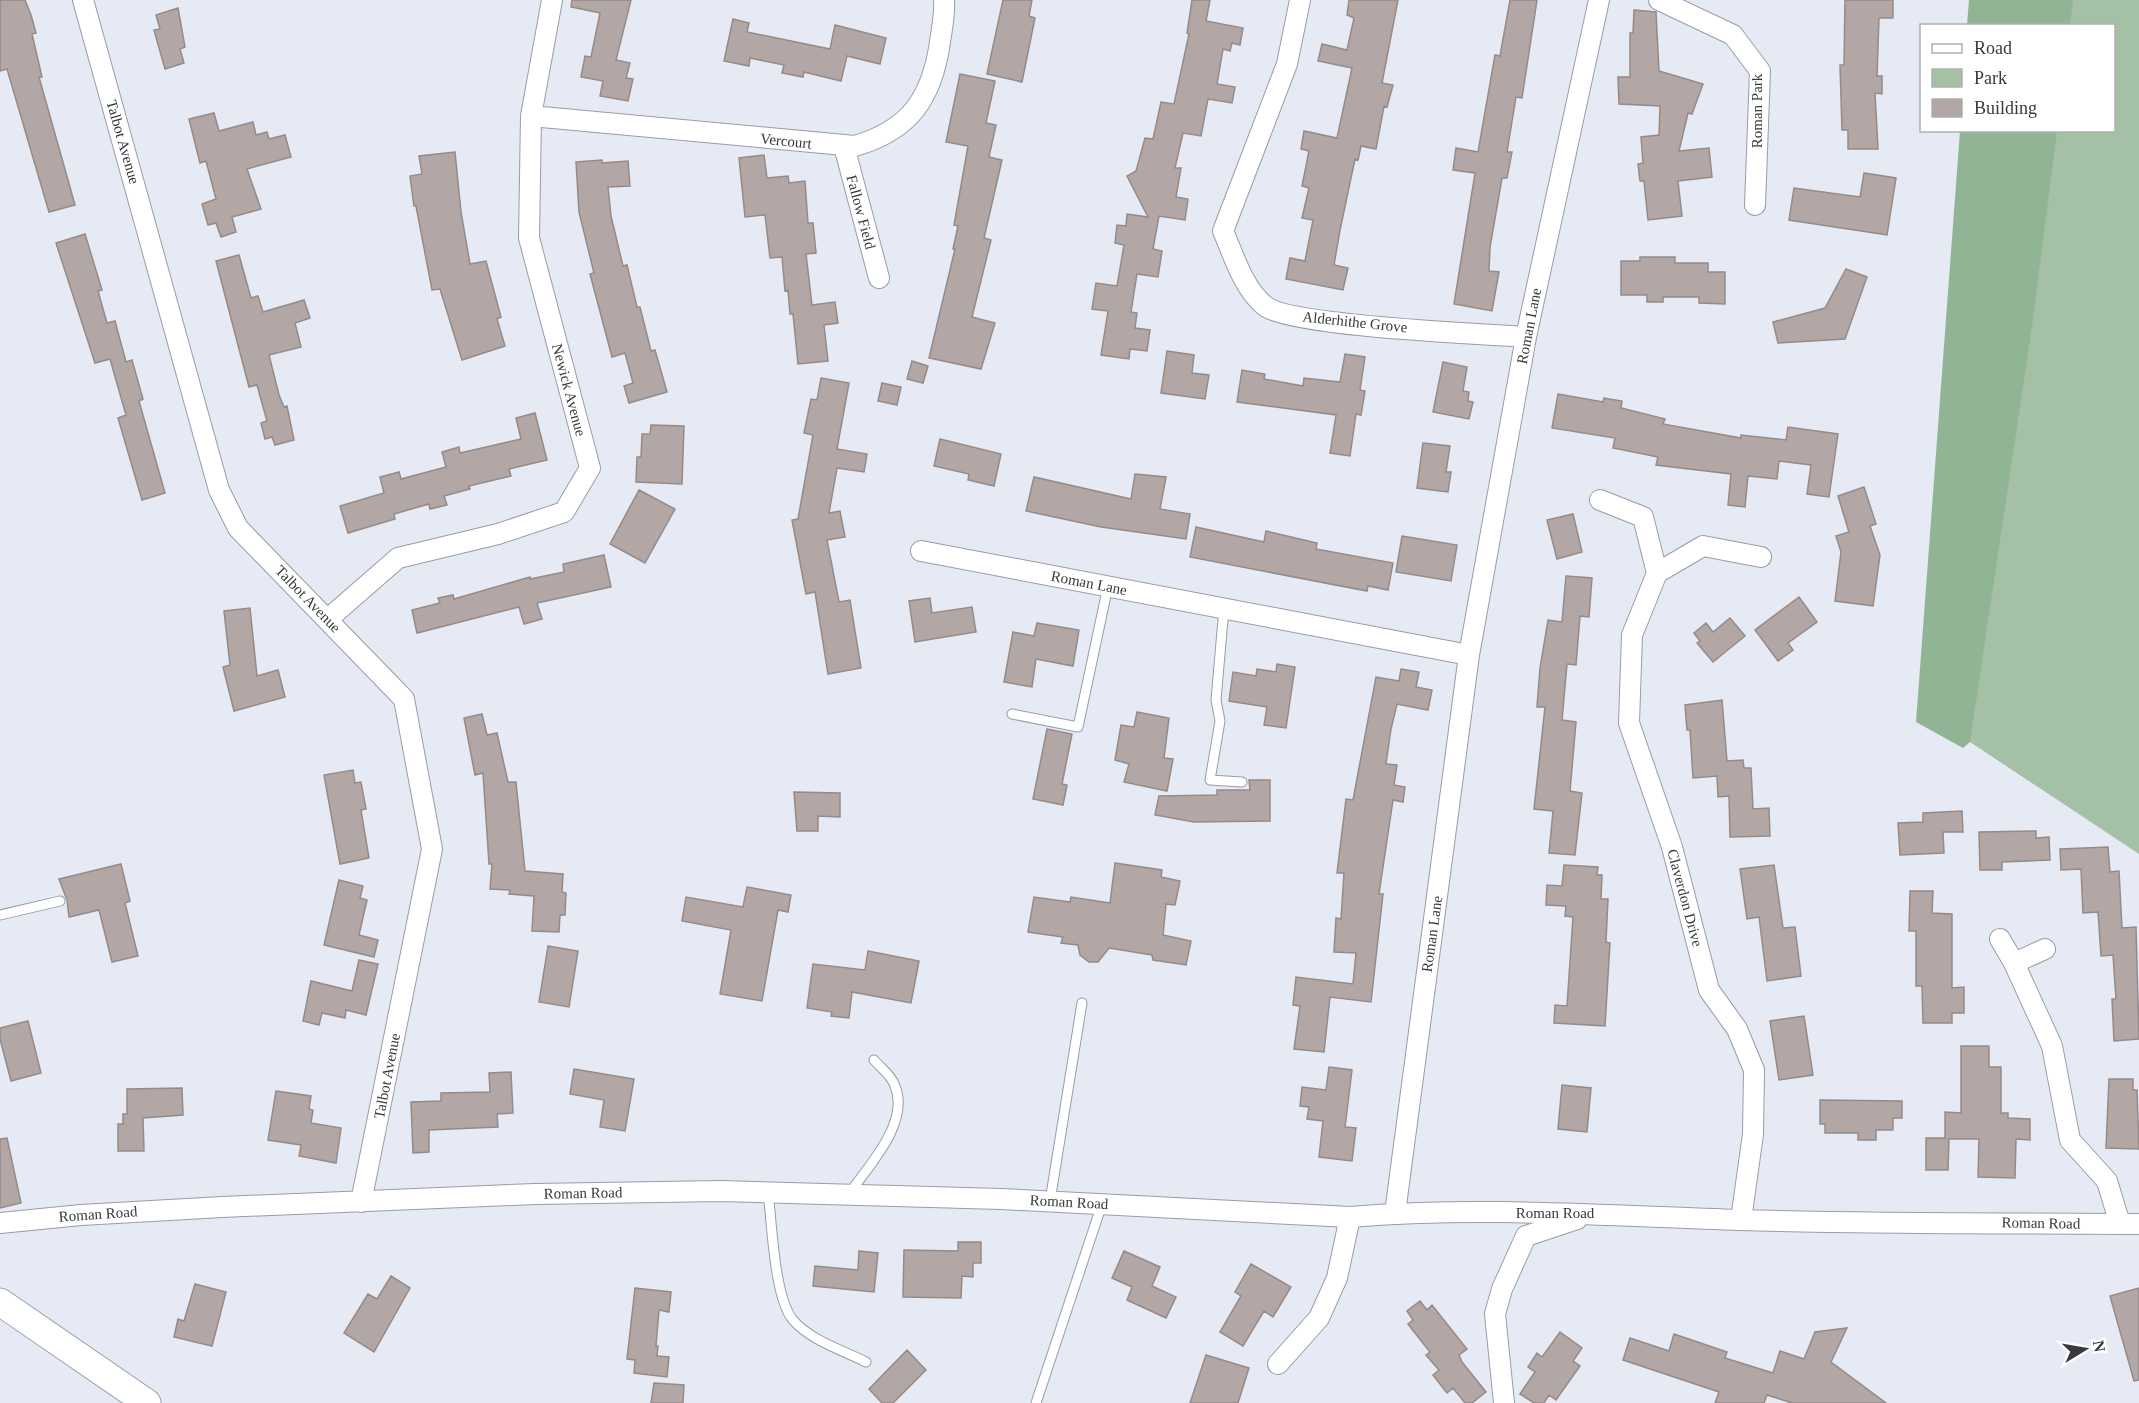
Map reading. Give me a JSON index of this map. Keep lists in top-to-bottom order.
{
  "streets": {
    "street": [
      "Roman Park",
      "Vercourt",
      "Talbot Avenue",
      "Fallow Field",
      "Alderhithe Grove",
      "Roman Lane",
      "Newick Avenue",
      "Claverdon Drive",
      "Roman Road"
    ]
  },
  "crossings": [
    ["Vercourt", "Fallow Field"],
    ["Vercourt", "Newick Avenue"],
    ["Talbot Avenue", "Newick Avenue"],
    ["Talbot Avenue", "Roman Road"],
    ["Alderhithe Grove", "Roman Lane"],
    ["Roman Lane", "Roman Road"],
    ["Claverdon Drive", "Roman Road"]
  ],
  "legend": ["Road", "Park", "Building"],
  "north": "right"
}
